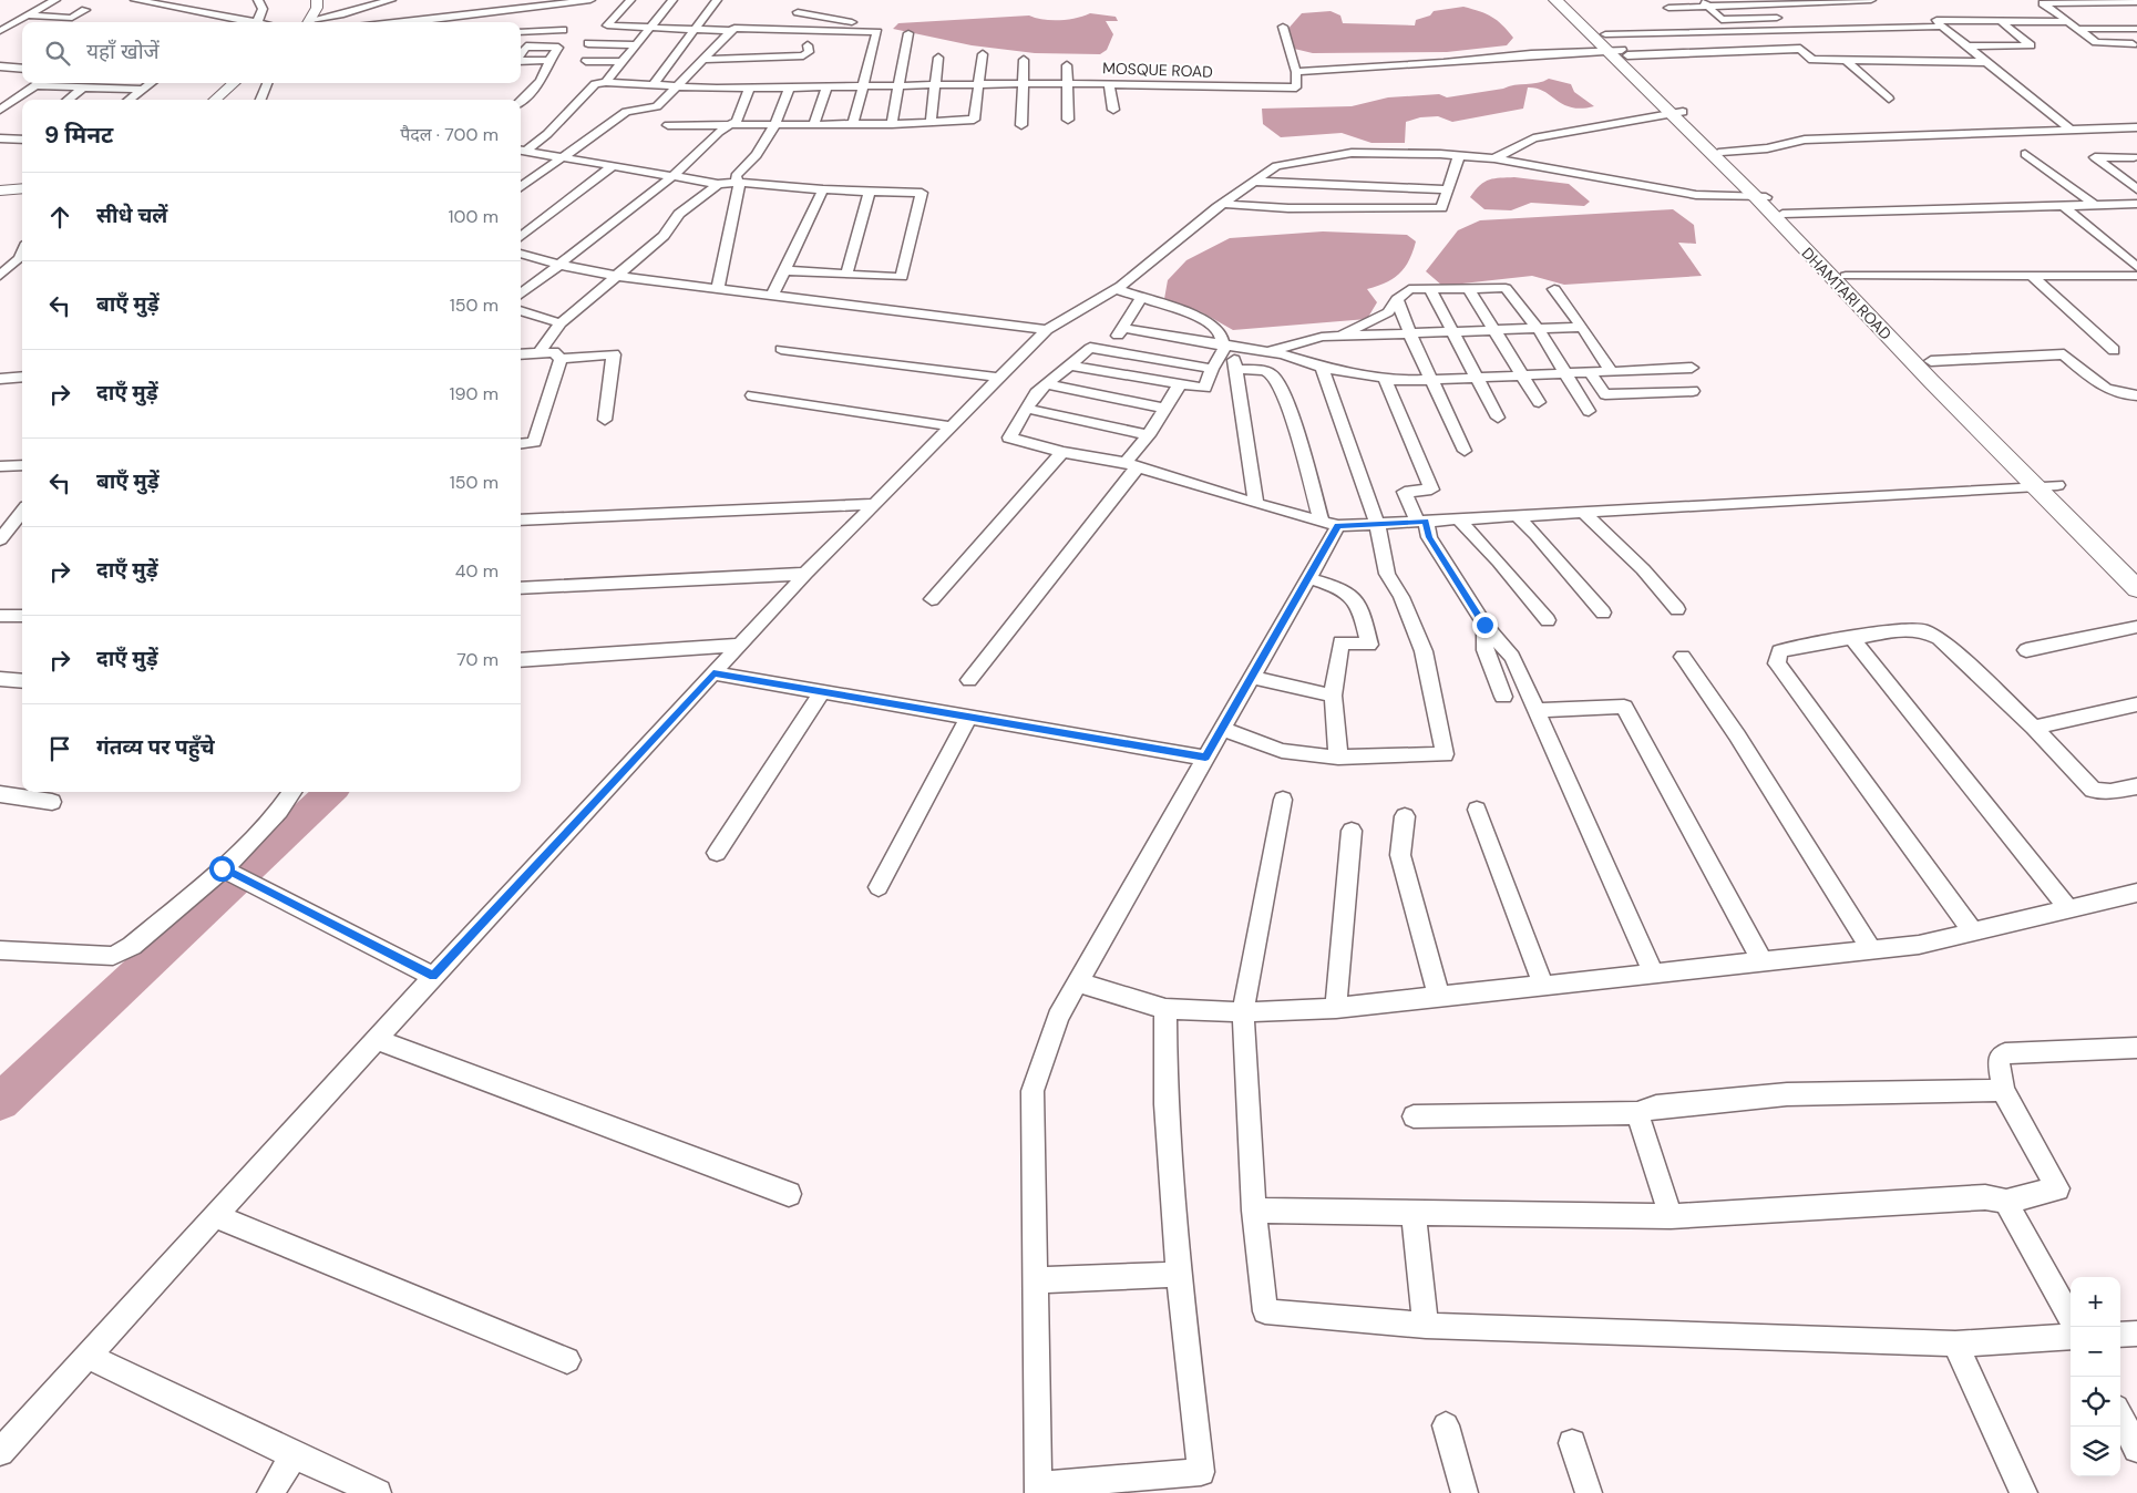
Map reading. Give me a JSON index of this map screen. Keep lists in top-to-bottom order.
{
  "streets": {
    "main road": ["DHAMTARI ROAD"],
    "street": ["MOSQUE ROAD"]
  },
  "page": {
    "search": "यहाँ खोजें",
    "heading": ["9 मिनट", "पैदल · 700 m"],
    "list": [
      ["सीधे चलें", "100 m"],
      ["बाएँ मुड़ें", "150 m"],
      ["दाएँ मुड़ें", "190 m"],
      ["बाएँ मुड़ें", "150 m"],
      ["दाएँ मुड़ें", "40 m"],
      ["दाएँ मुड़ें", "70 m"],
      "गंतव्य पर पहुँचे"
    ],
    "map_buttons": ["+", "−"]
  }
}
